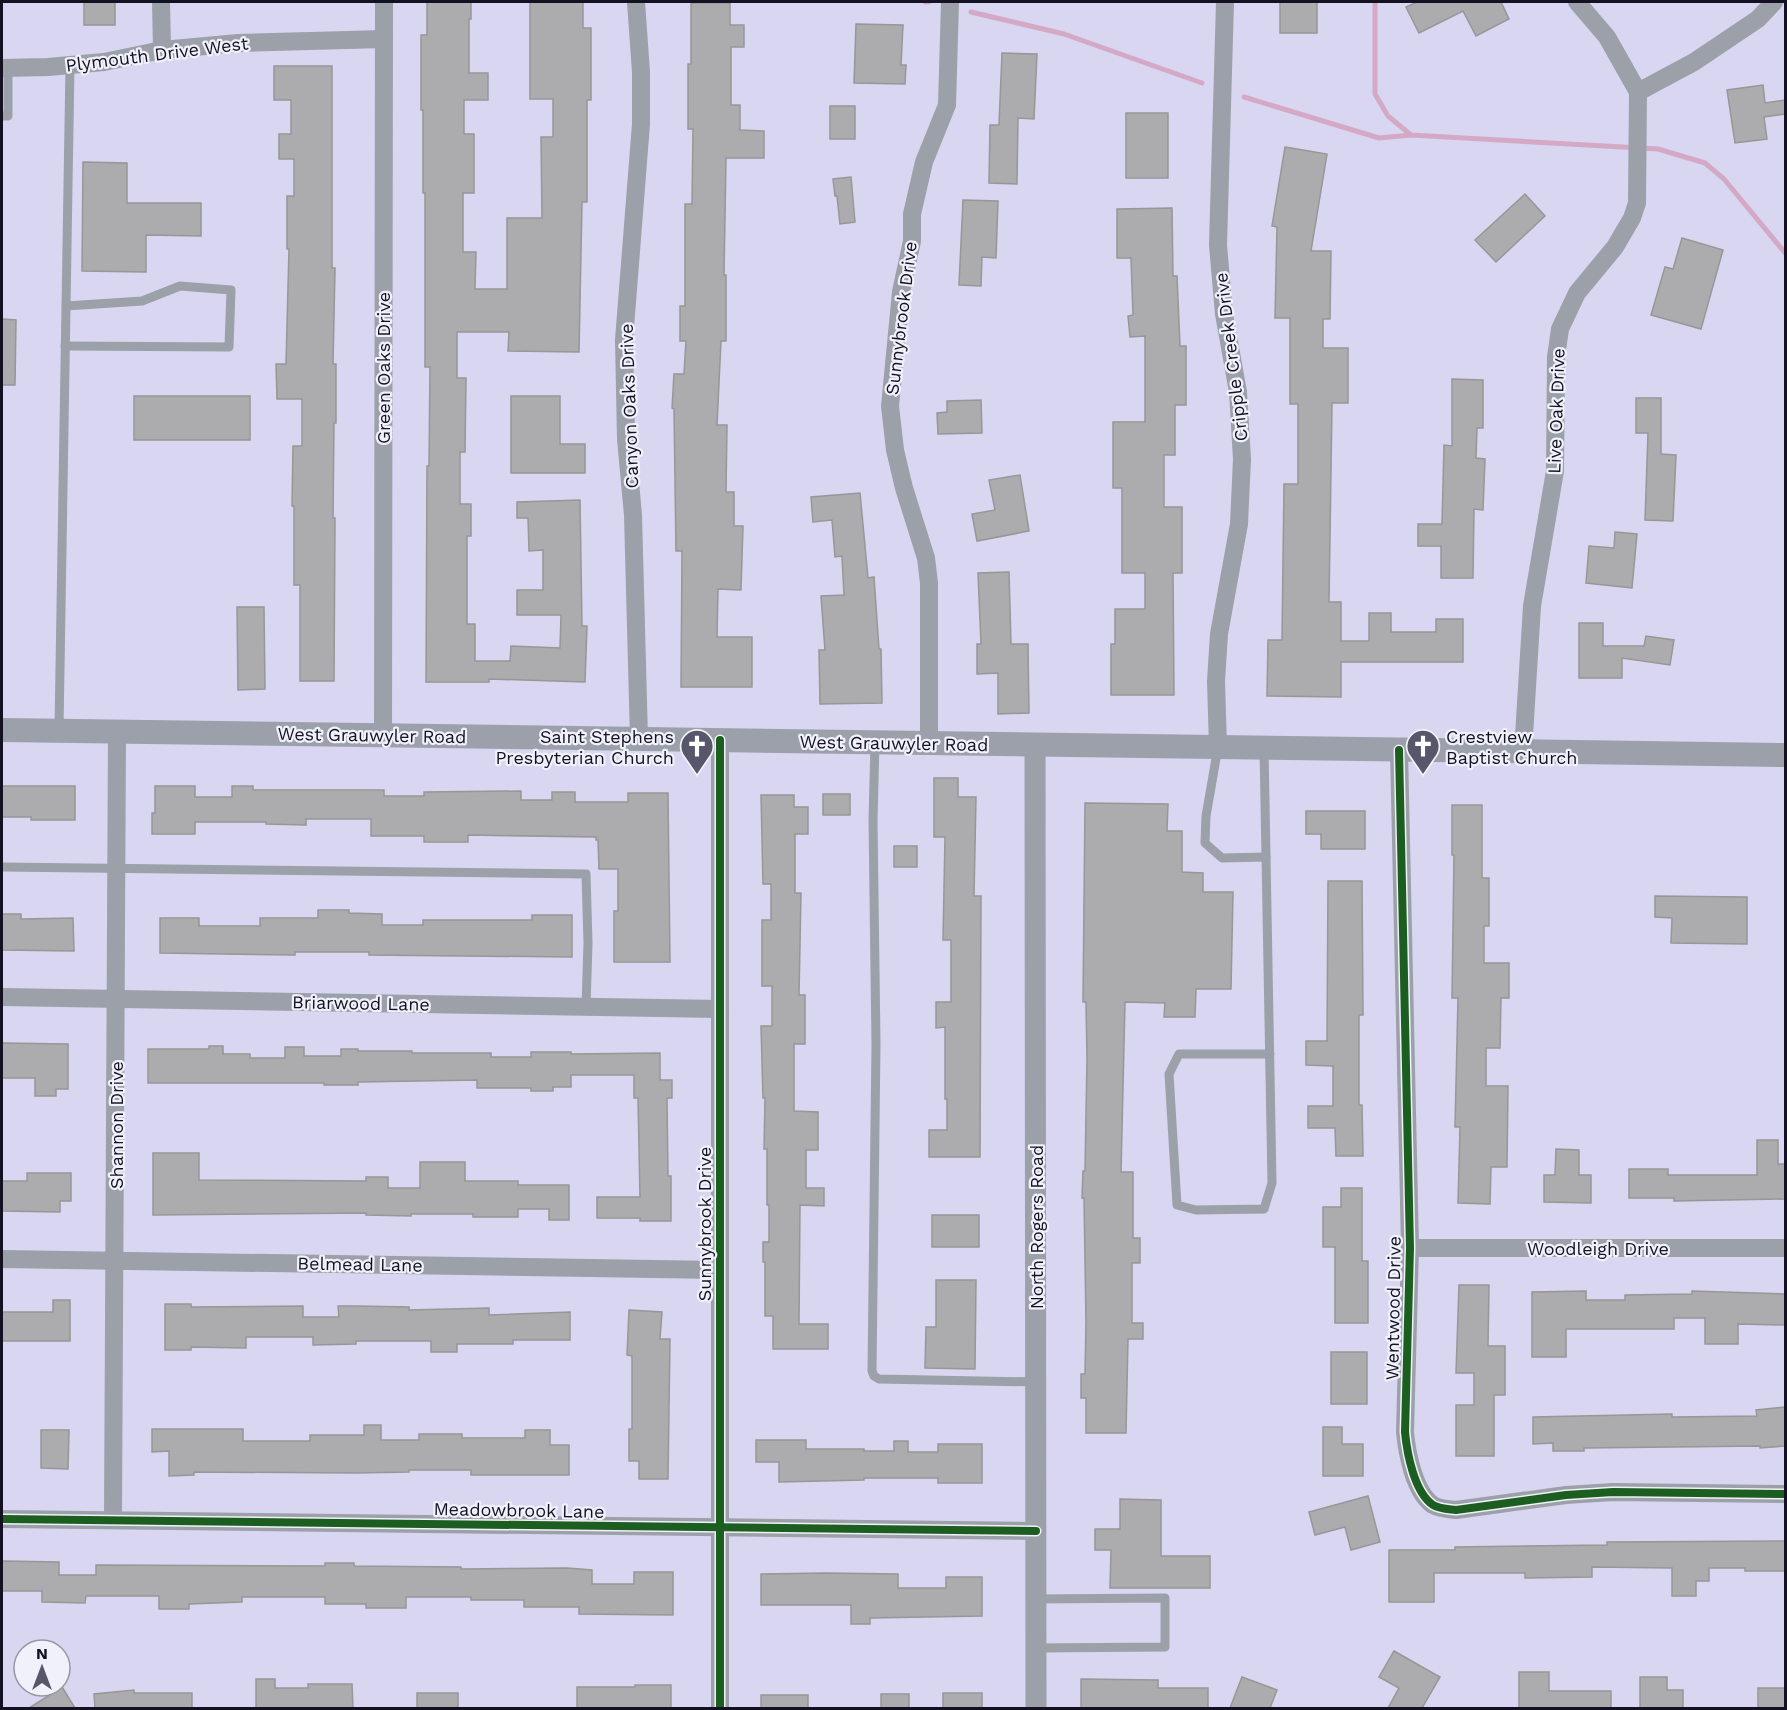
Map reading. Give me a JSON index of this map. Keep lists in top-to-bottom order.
{
  "streets": {
    "main road": ["West Grauwyler Road"],
    "street": [
      "Plymouth Drive West",
      "Sunnybrook Drive",
      "Cripple Creek Drive",
      "Green Oaks Drive",
      "Canyon Oaks Drive",
      "Live Oak Drive",
      "Briarwood Lane",
      "Shannon Drive",
      "North Rogers Road",
      "Woodleigh Drive",
      "Belmead Lane",
      "Wentwood Drive",
      "Meadowbrook Lane"
    ]
  },
  "crossings": [
    ["Plymouth Drive West", "Green Oaks Drive"],
    ["Sunnybrook Drive", "West Grauwyler Road"],
    ["Sunnybrook Drive", "Briarwood Lane"],
    ["Sunnybrook Drive", "Belmead Lane"],
    ["Sunnybrook Drive", "Meadowbrook Lane"],
    ["Cripple Creek Drive", "West Grauwyler Road"],
    ["Green Oaks Drive", "West Grauwyler Road"],
    ["Canyon Oaks Drive", "West Grauwyler Road"],
    ["Live Oak Drive", "West Grauwyler Road"],
    ["West Grauwyler Road", "Shannon Drive"],
    ["West Grauwyler Road", "North Rogers Road"],
    ["West Grauwyler Road", "Wentwood Drive"],
    ["Briarwood Lane", "Shannon Drive"],
    ["Shannon Drive", "Belmead Lane"],
    ["Shannon Drive", "Meadowbrook Lane"],
    ["North Rogers Road", "Meadowbrook Lane"],
    ["Woodleigh Drive", "Wentwood Drive"]
  ],
  "places": {
    "church": ["Saint Stephens Presbyterian Church", "Crestview Baptist Church"]
  },
  "north": "top"
}
